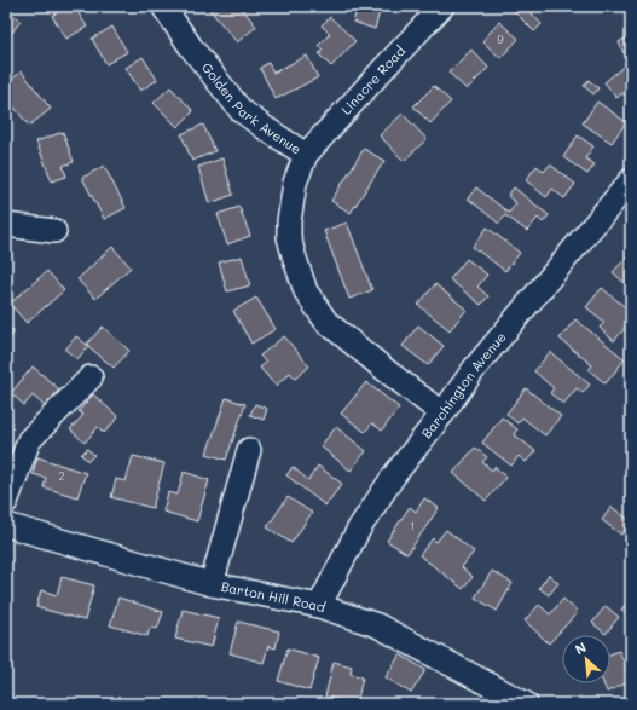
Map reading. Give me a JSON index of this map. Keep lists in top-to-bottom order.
{
  "streets": {
    "street": [
      "Linacre Road",
      "Golden Park Avenue",
      "Barchington Avenue",
      "Barton Hill Road"
    ]
  },
  "crossings": [
    ["Linacre Road", "Golden Park Avenue"],
    ["Golden Park Avenue", "Barchington Avenue"],
    ["Barchington Avenue", "Barton Hill Road"]
  ],
  "house_numbers": ["9", "2", "1"],
  "north": "top left"
}
